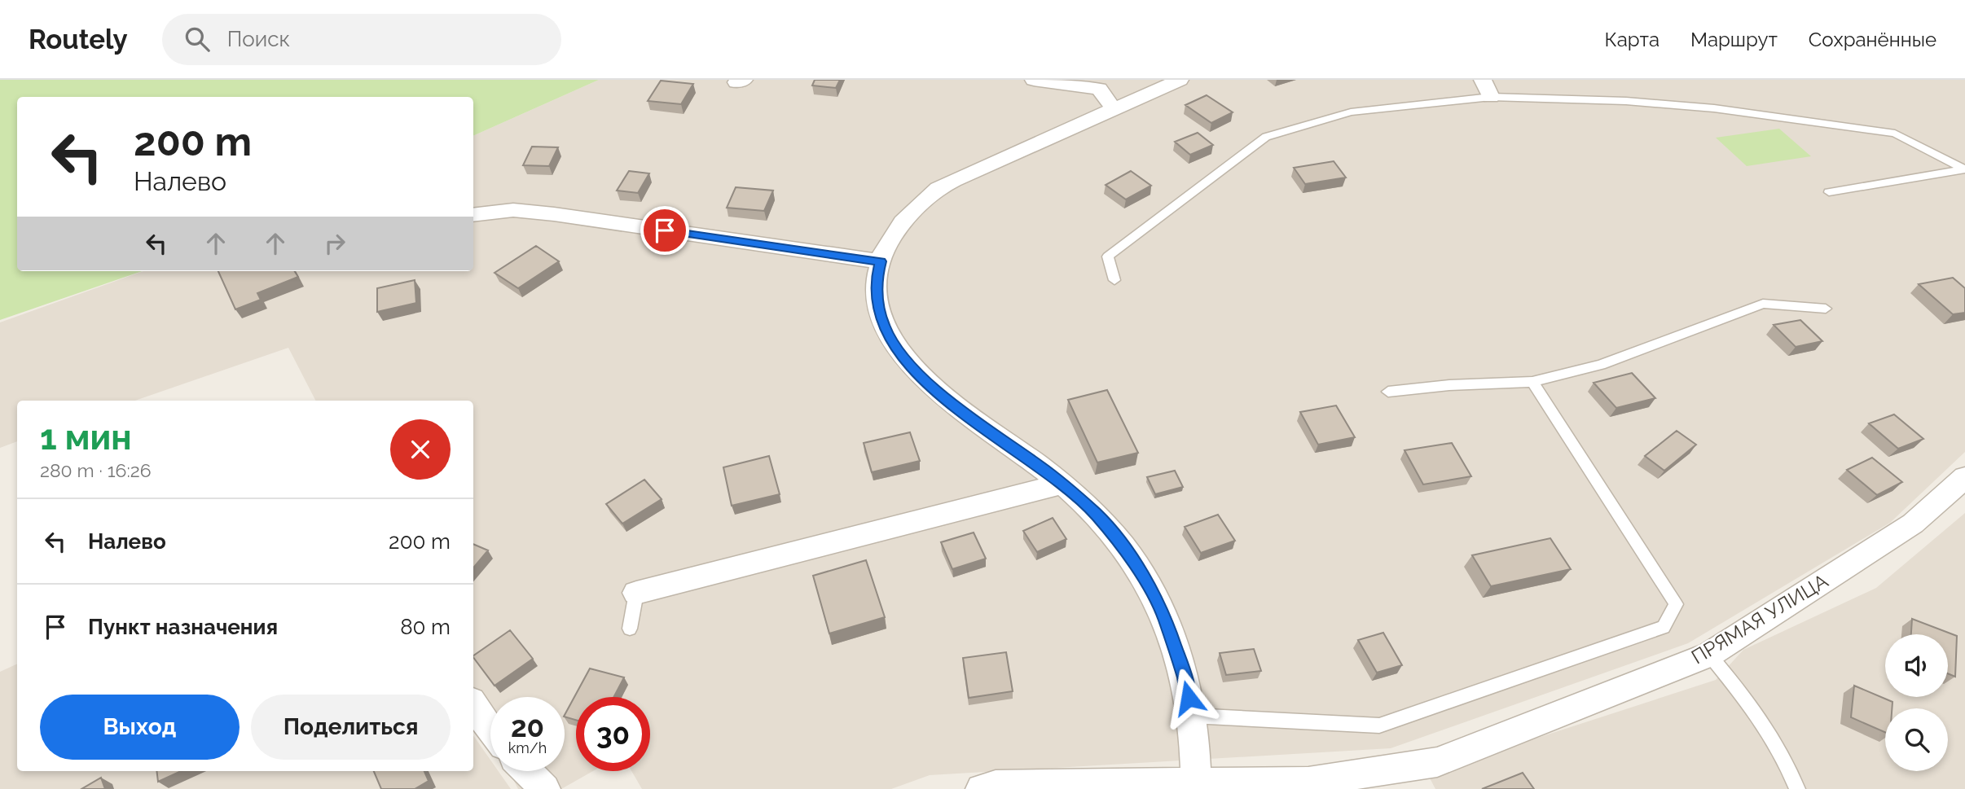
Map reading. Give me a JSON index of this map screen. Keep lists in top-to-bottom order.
{
  "streets": {
    "street": ["ПРЯМАЯ УЛИЦА"]
  },
  "page": {
    "header": "Routely",
    "search": "Поиск",
    "nav": ["Карта", "Маршрут", "Сохранённые"],
    "turn": ["200 m", "Налево"],
    "heading": ["1 мин", "280 m · 16:26"],
    "list": [
      {
        "name": "Налево",
        "value": "200 m"
      },
      {
        "name": "Пункт назначения",
        "value": "80 m"
      }
    ],
    "buttons": ["Выход", "Поделиться"],
    "speed": "20 km/h",
    "limit": "30"
  }
}
